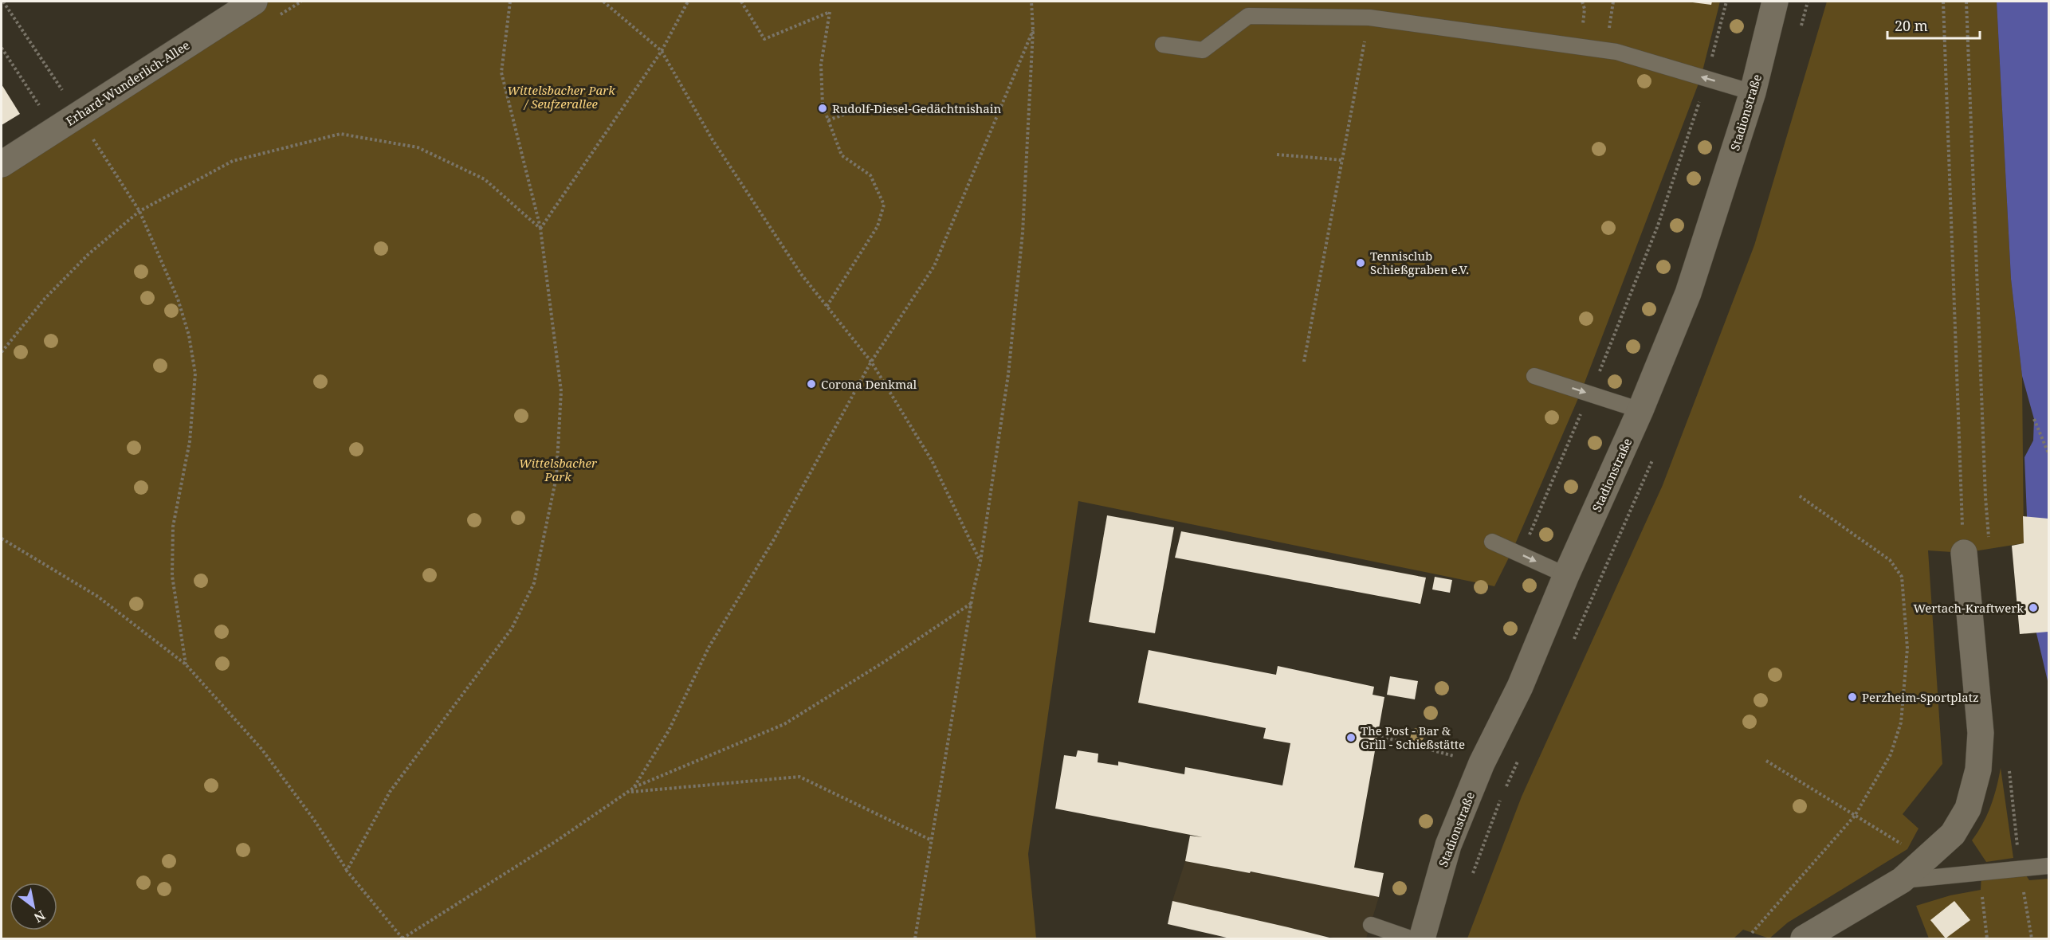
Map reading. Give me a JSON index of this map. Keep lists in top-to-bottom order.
{
  "streets": {
    "street": ["Erhard-Wunderlich-Allee", "Stadionstraße"]
  },
  "parks": ["Wittelsbacher Park / Seufzerallee", "Wittelsbacher Park"],
  "places": [
    "Rudolf-Diesel-Gedächtnishain",
    "Tennisclub Schießgraben e.V.",
    "Corona Denkmal",
    "Wertach-Kraftwerk",
    "Perzheim-Sportplatz",
    "The Post - Bar & Grill - Schießstätte"
  ],
  "scale_bar": "20 m",
  "north": "bottom right"
}
